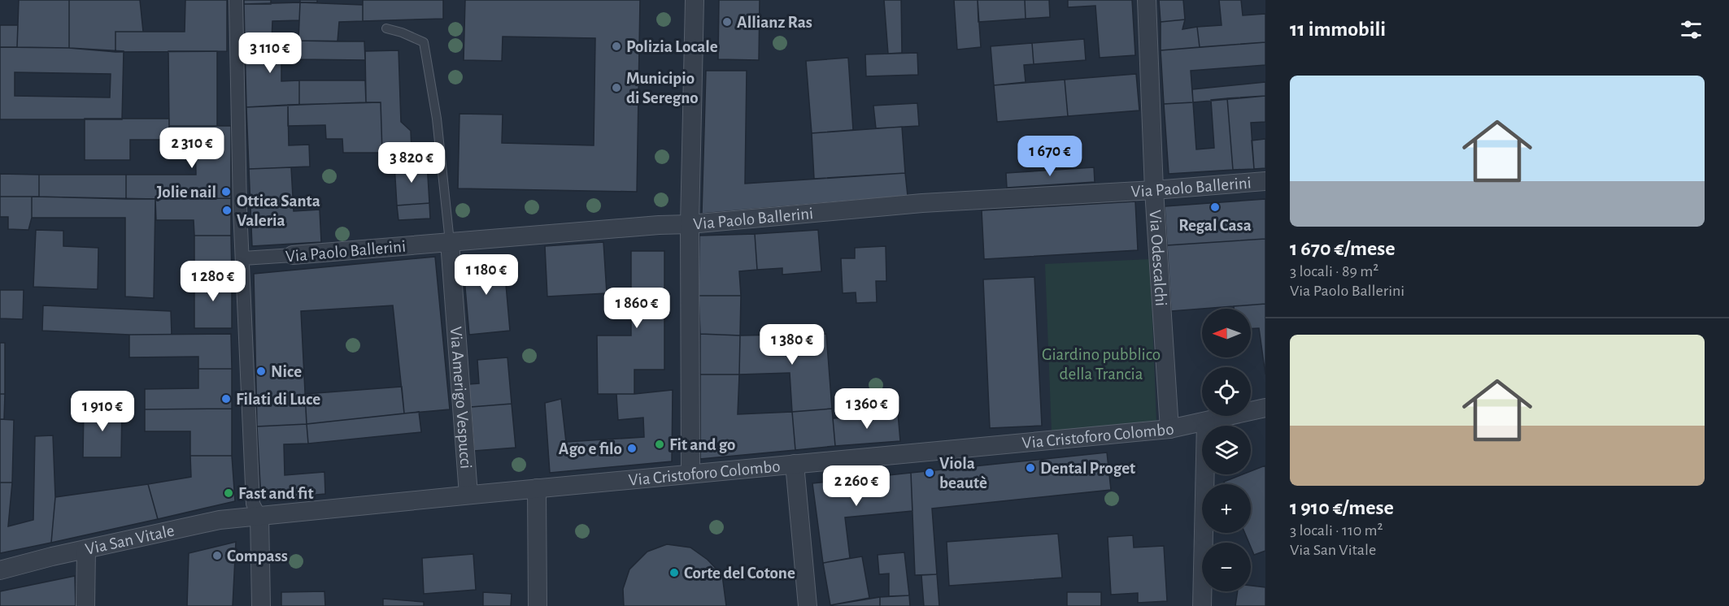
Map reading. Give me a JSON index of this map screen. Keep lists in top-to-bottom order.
{
  "streets": {
    "street": [
      "Via Paolo Ballerini",
      "Via Odescalchi",
      "Via Amerigo Vespucci",
      "Via Cristoforo Colombo",
      "Via San Vitale"
    ]
  },
  "crossings": [
    ["Via Paolo Ballerini", "Via Odescalchi"],
    ["Via Paolo Ballerini", "Via Amerigo Vespucci"],
    ["Via Odescalchi", "Via Cristoforo Colombo"],
    ["Via Amerigo Vespucci", "Via Cristoforo Colombo"],
    ["Via Cristoforo Colombo", "Via San Vitale"]
  ],
  "parks": ["Giardino pubblico della Trancia"],
  "places": [
    "Allianz Ras",
    "Polizia Locale",
    "Municipio di Seregno",
    "Jolie nail",
    "Regal Casa",
    "Ottica Santa Valeria",
    "Nice",
    "Filati di Luce",
    "Fit and go",
    "Ago e filo",
    "Dental Proget",
    "Viola beautè",
    "Fast and fit",
    "Compass",
    "Corte del Cotone"
  ],
  "north": "left",
  "page": {
    "heading": "11 immobili",
    "price": [
      "3 110 €",
      "2 310 €",
      "1 670 €",
      "3 820 €",
      "1 180 €",
      "1 280 €",
      "1 860 €",
      "1 380 €",
      "1 360 €",
      "1 910 €",
      "2 260 €"
    ],
    "list": [
      {
        "name": "1 670 €/mese",
        "note": "3 locali · 89 m² · Via Paolo Ballerini"
      },
      {
        "name": "1 910 €/mese",
        "note": "3 locali · 110 m² · Via San Vitale"
      }
    ],
    "map_buttons": ["+", "−"]
  }
}
